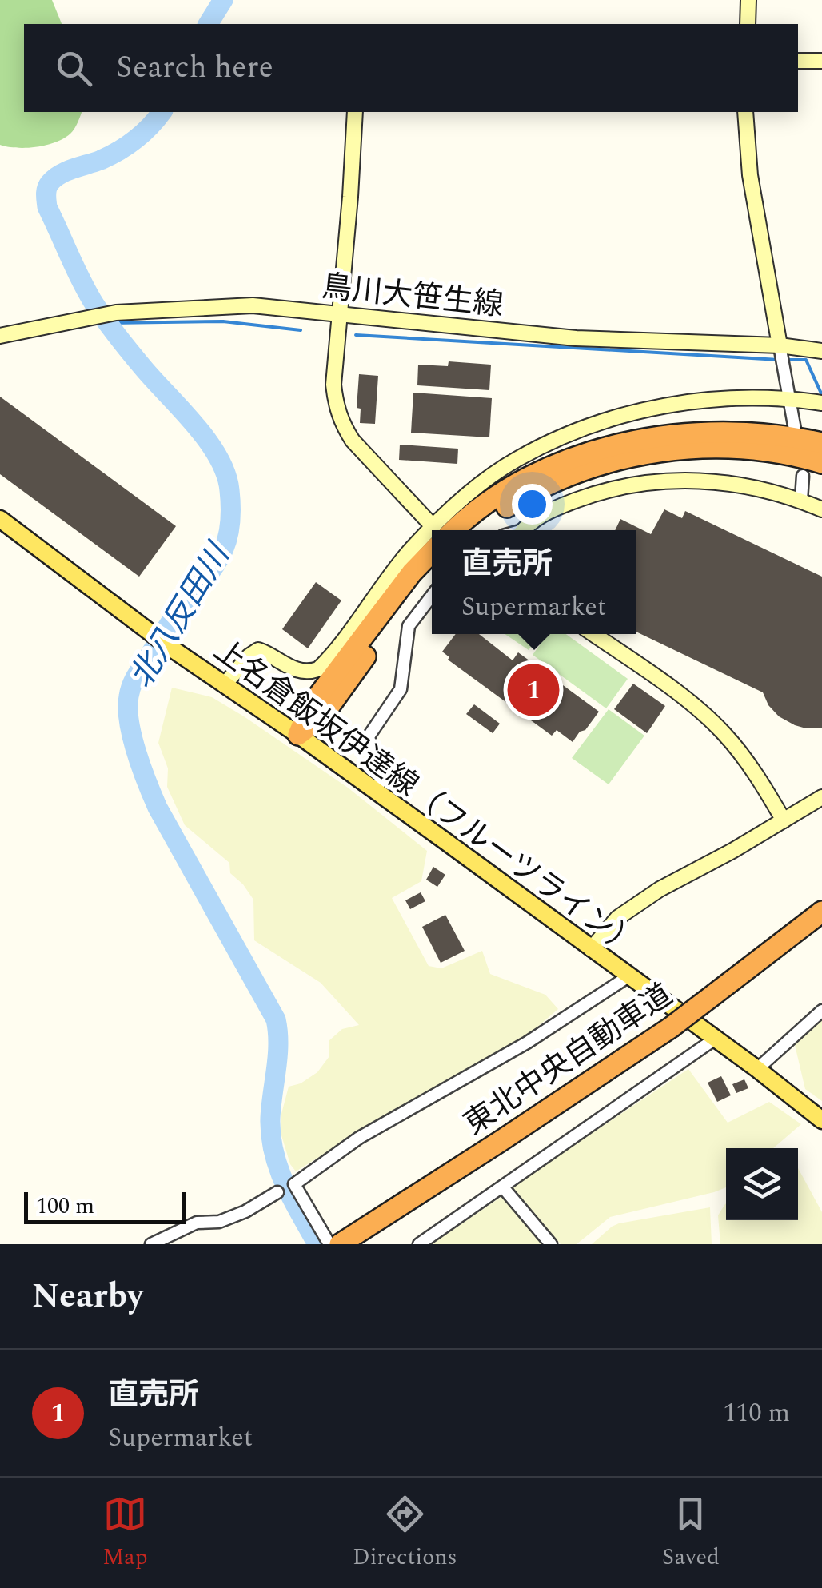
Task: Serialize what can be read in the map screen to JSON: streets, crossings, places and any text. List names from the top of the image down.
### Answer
{
  "streets": {
    "highway": ["東北中央自動車道"],
    "main road": ["上名倉飯坂伊達線（フルーツライン）"],
    "street": ["鳥川大笹生線"]
  },
  "water": ["北八反田川"],
  "scale_bar": "100 m",
  "page": {
    "search": "Search here",
    "popup": ["直売所", "Supermarket"],
    "pins": "1",
    "scale": "100 m",
    "heading": "Nearby",
    "list": [
      {
        "mark": "1",
        "name": "直売所",
        "note": "Supermarket",
        "value": "110 m"
      }
    ],
    "nav": ["Map", "Directions", "Saved"]
  }
}
